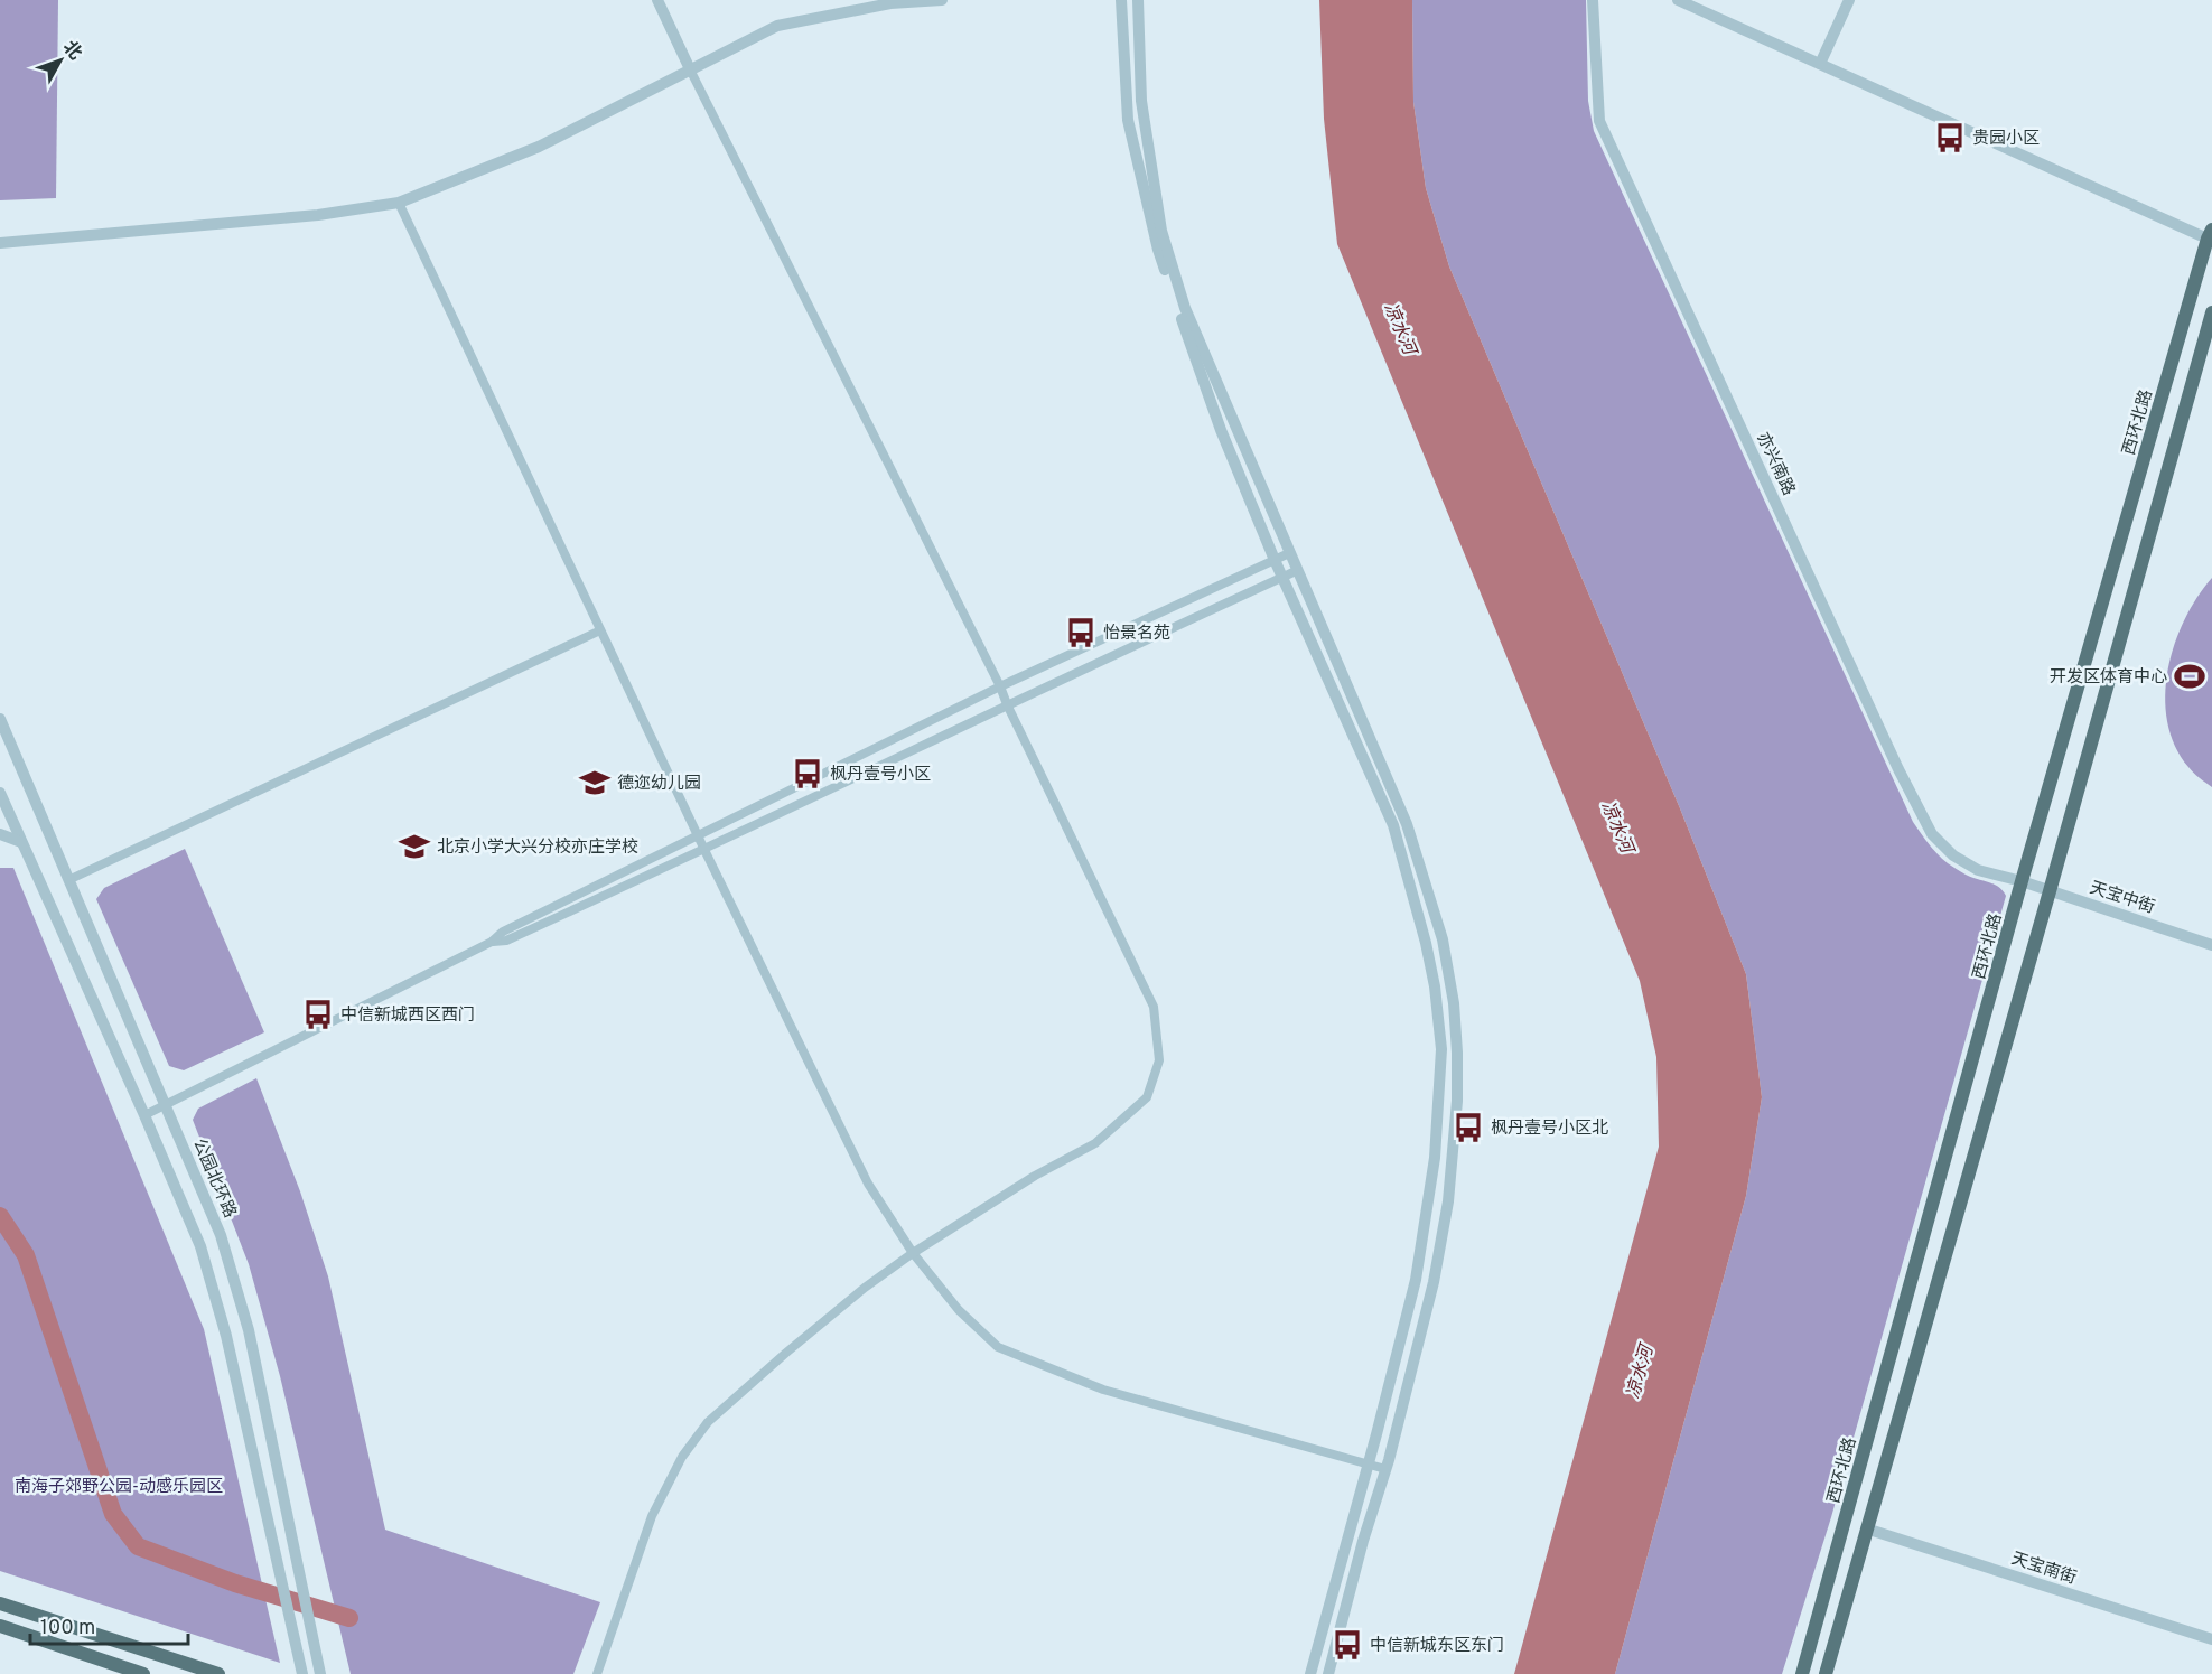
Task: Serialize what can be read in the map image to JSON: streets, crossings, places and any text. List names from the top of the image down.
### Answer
{
  "streets": {
    "main road": ["西环北路"],
    "street": [
      "亦兴南路",
      "天宝中街",
      "公园北环路",
      "天宝南街"
    ]
  },
  "crossings": [
    ["西环北路", "亦兴南路"],
    ["西环北路", "天宝中街"],
    ["亦兴南路", "天宝中街"]
  ],
  "water": ["凉水河"],
  "parks": ["南海子郊野公园-动感乐园区"],
  "places": {
    "bus stop": [
      "贵园小区",
      "怡景名苑",
      "枫丹壹号小区",
      "中信新城西区西门",
      "枫丹壹号小区北",
      "中信新城东区东门"
    ],
    "sports": ["开发区体育中心"],
    "school or university": ["德迩幼儿园", "北京小学大兴分校亦庄学校"]
  },
  "scale_bar": "100 m",
  "north": "top right"
}
